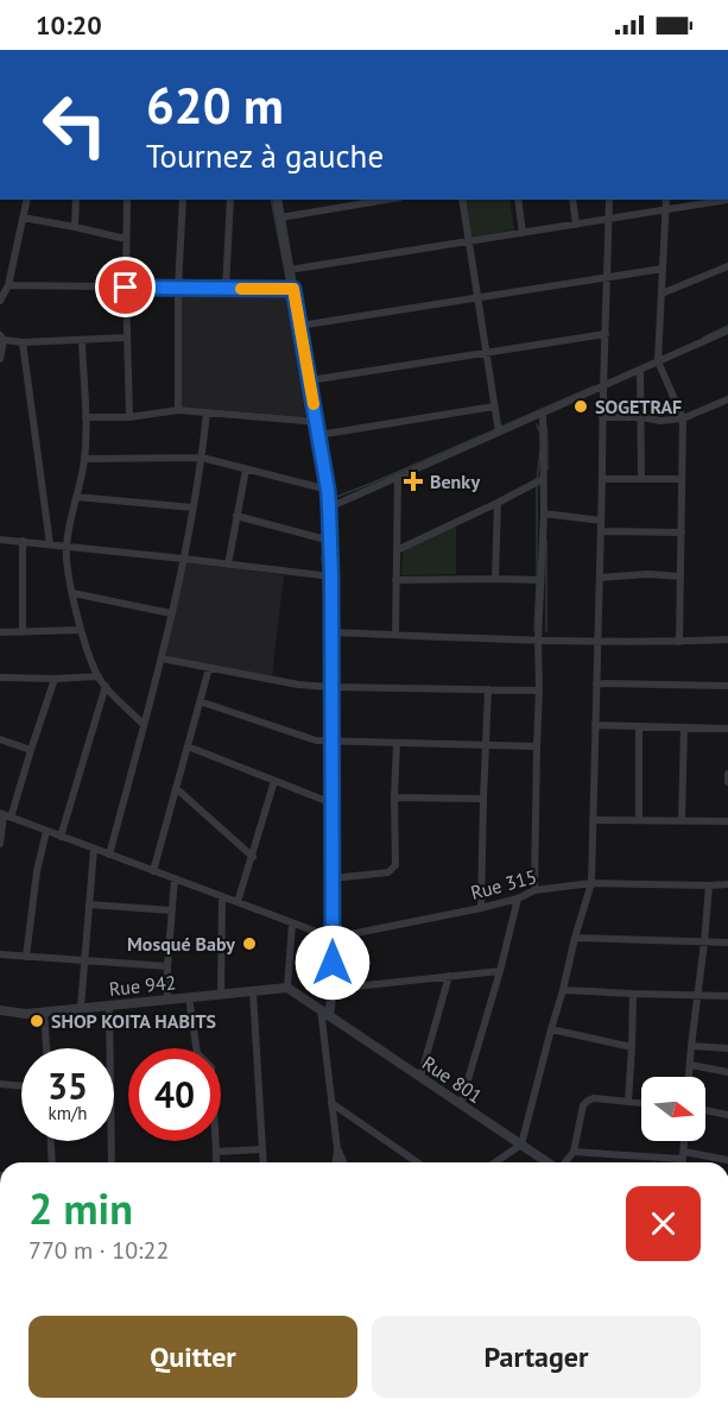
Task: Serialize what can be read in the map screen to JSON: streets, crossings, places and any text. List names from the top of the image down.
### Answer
{
  "streets": {
    "street": ["Rue 315", "Rue 942", "Rue 801"]
  },
  "crossings": [
    ["Rue 942", "Rue 801"]
  ],
  "places": {
    "other": ["SOGETRAF", "Mosqué Baby", "SHOP KOITA HABITS"],
    "health": ["Benky"]
  },
  "north": "right",
  "page": {
    "status": "10:20",
    "turn": ["620 m", "Tournez à gauche"],
    "speed": "35 km/h",
    "limit": "40",
    "heading": ["2 min", "770 m · 10:22"],
    "buttons": ["Quitter", "Partager"]
  }
}
